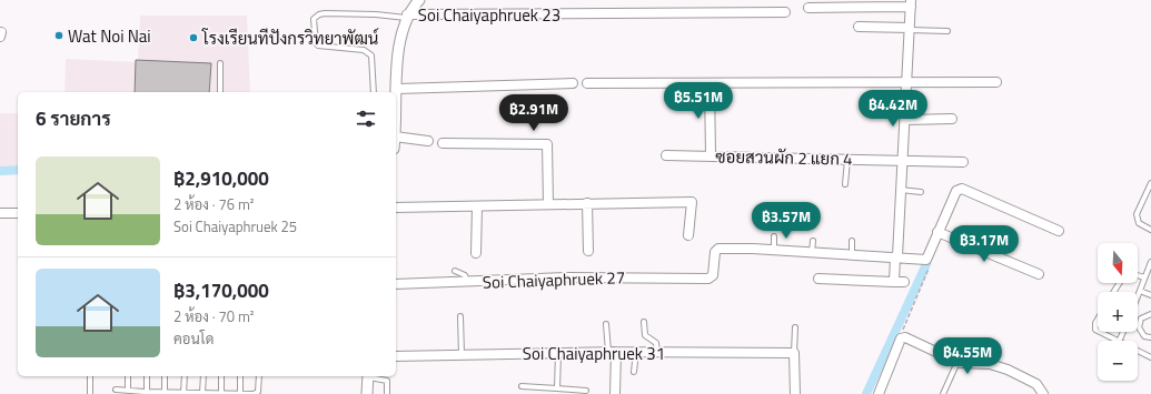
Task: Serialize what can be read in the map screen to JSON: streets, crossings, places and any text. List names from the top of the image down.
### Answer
{
  "streets": {
    "street": [
      "Soi Chaiyaphruek 23",
      "ซอยสวนผัก 2 แยก 4",
      "Soi Chaiyaphruek 27",
      "Soi Chaiyaphruek 31"
    ]
  },
  "places": ["Wat Noi Nai", "โรงเรียนทีปังกรวิทยาพัฒน์"],
  "north": "bottom",
  "page": {
    "price": [
      "฿5.51M",
      "฿4.42M",
      "฿2.91M",
      "฿3.57M",
      "฿3.17M",
      "฿4.55M"
    ],
    "heading": "6 รายการ",
    "list": [
      {
        "name": "฿2,910,000",
        "note": "2 ห้อง · 76 m² · Soi Chaiyaphruek 25"
      },
      {
        "name": "฿3,170,000",
        "note": "2 ห้อง · 70 m² · คอนโด"
      }
    ],
    "map_buttons": ["+", "−"]
  }
}
